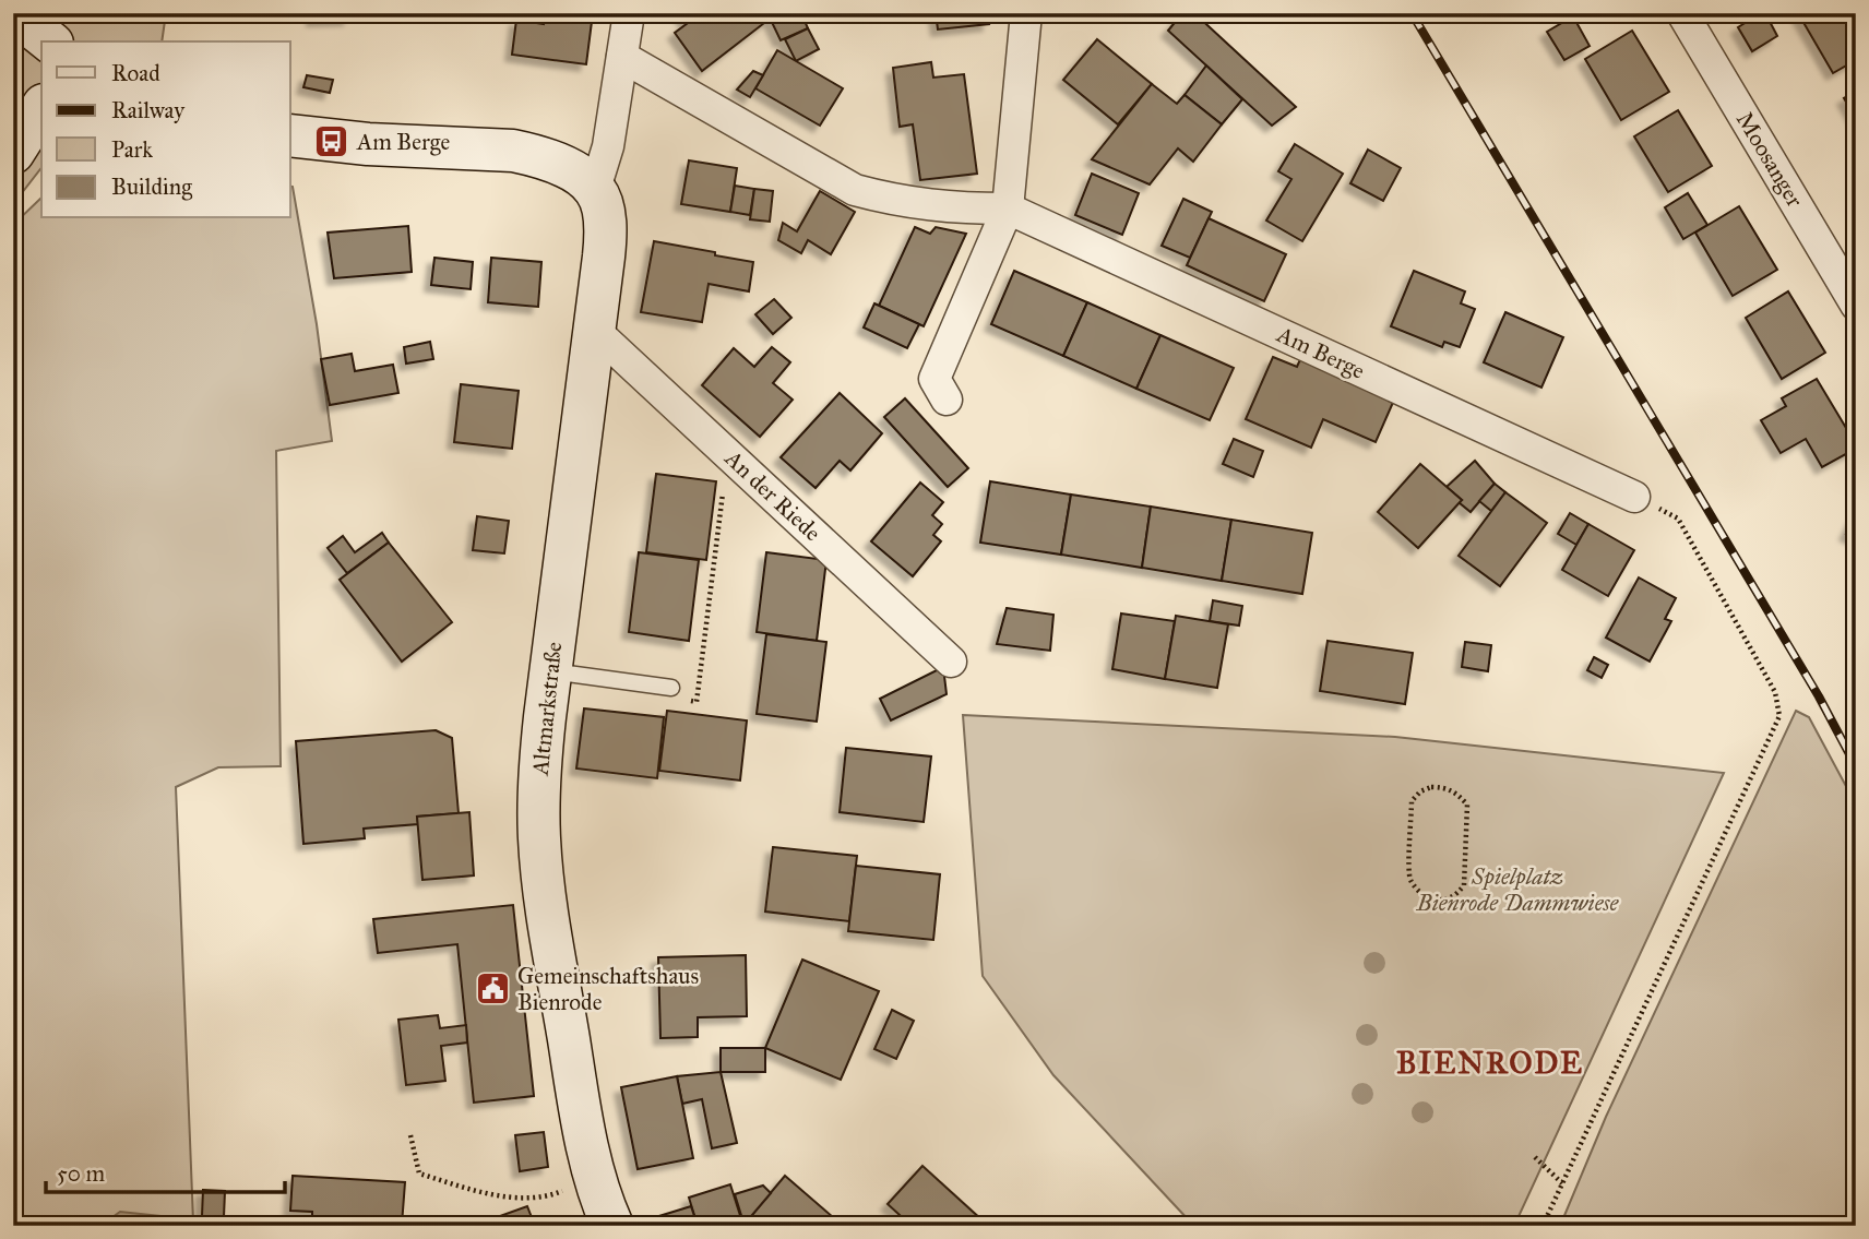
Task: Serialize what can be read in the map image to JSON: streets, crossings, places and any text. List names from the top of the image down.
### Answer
{
  "streets": {
    "main road": ["Altmarkstraße"],
    "street": ["Moosanger", "Am Berge", "An der Riede"]
  },
  "crossings": [
    ["An der Riede", "Altmarkstraße"]
  ],
  "districts": ["BIENRODE"],
  "parks": ["Spielplatz Bienrode Dammwiese"],
  "places": {
    "bus stop": ["Am Berge"],
    "public building": ["Gemeinschaftshaus Bienrode"]
  },
  "legend": [
    "Road",
    "Railway",
    "Park",
    "Building"
  ],
  "scale_bar": "50 m"
}
